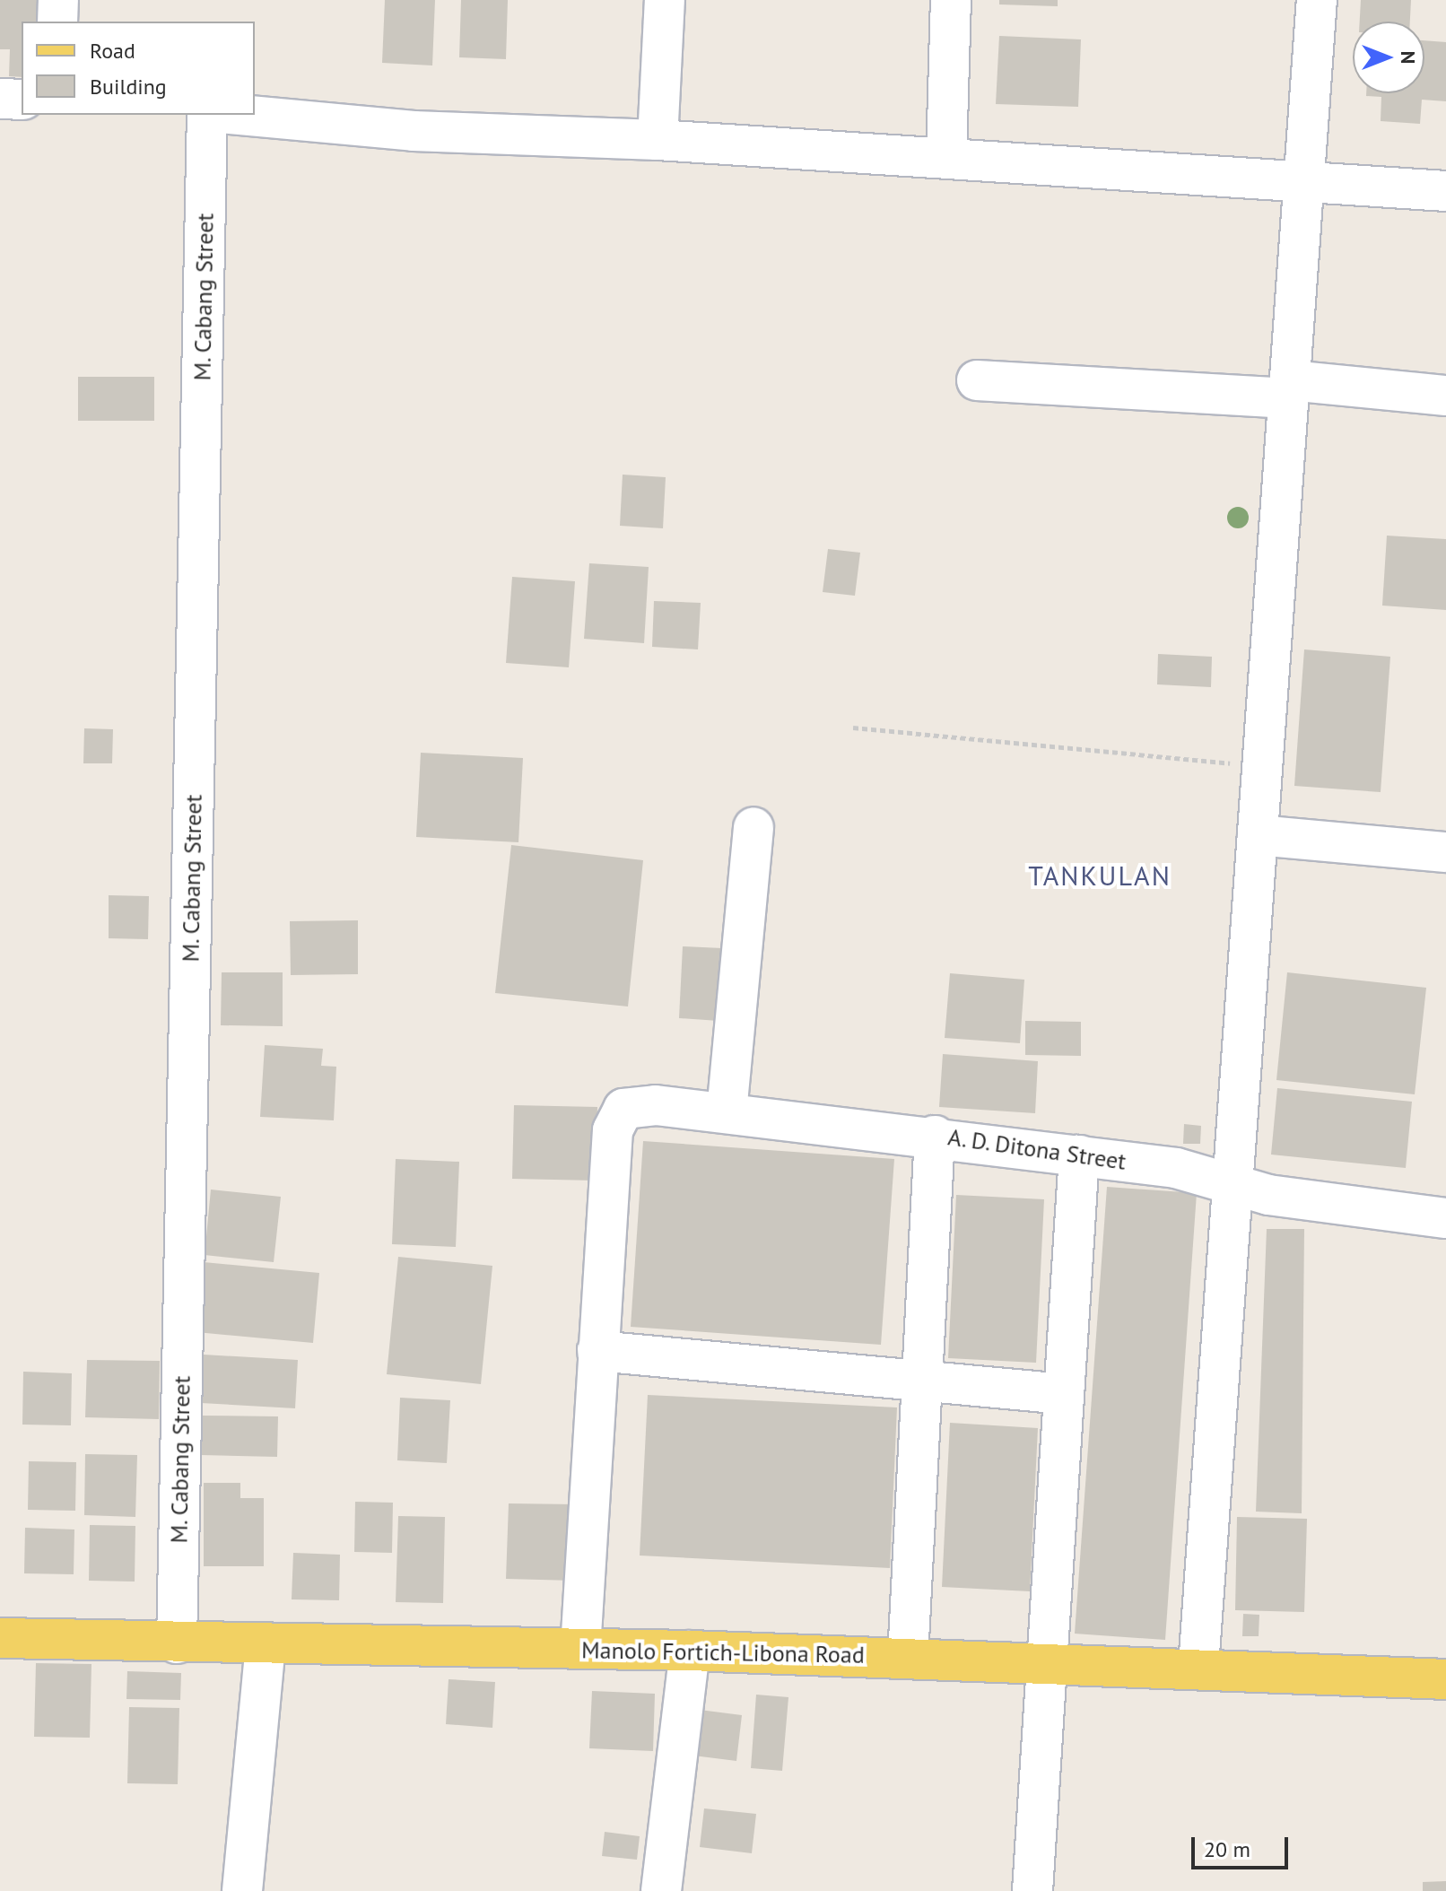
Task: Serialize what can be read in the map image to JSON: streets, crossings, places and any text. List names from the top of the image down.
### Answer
{
  "streets": {
    "main road": ["Manolo Fortich-Libona Road"],
    "street": ["M. Cabang Street", "A. D. Ditona Street"]
  },
  "crossings": [
    ["M. Cabang Street", "Manolo Fortich-Libona Road"]
  ],
  "districts": ["TANKULAN"],
  "legend": ["Road", "Building"],
  "scale_bar": "20 m",
  "north": "right"
}
